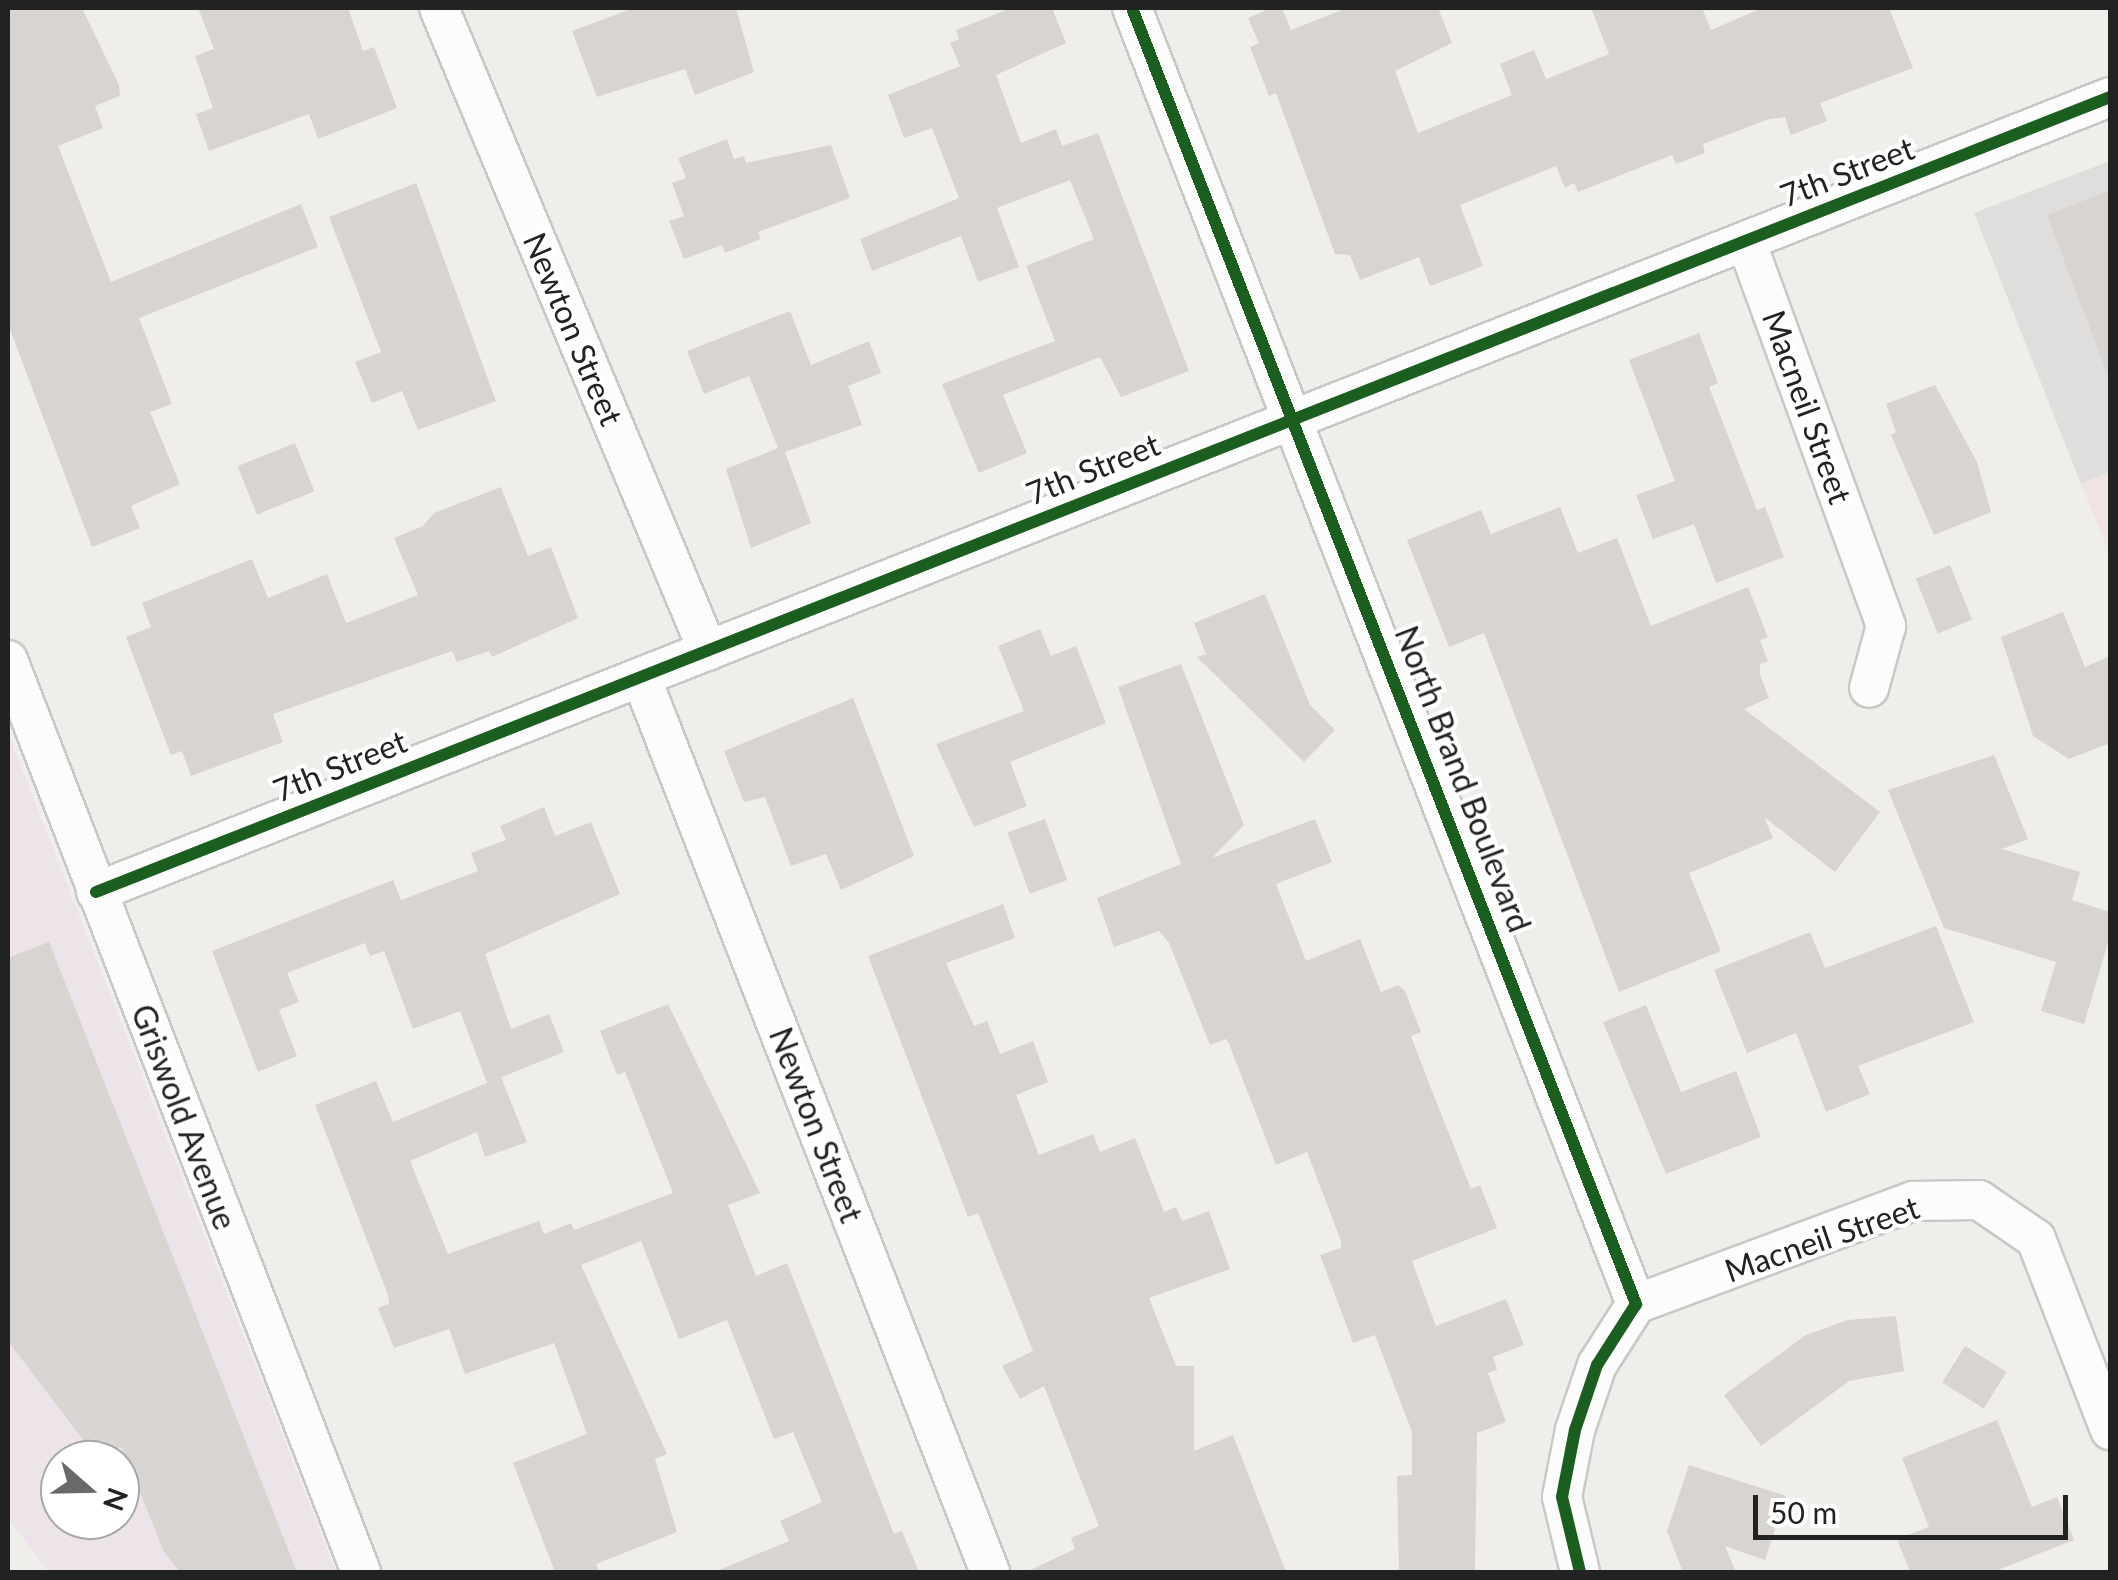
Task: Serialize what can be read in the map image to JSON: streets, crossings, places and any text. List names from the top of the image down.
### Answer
{
  "streets": {
    "street": [
      "7th Street",
      "Newton Street",
      "Macneil Street",
      "North Brand Boulevard",
      "Griswold Avenue"
    ]
  },
  "crossings": [
    ["7th Street", "Newton Street"],
    ["7th Street", "Macneil Street"],
    ["7th Street", "North Brand Boulevard"],
    ["7th Street", "Griswold Avenue"],
    ["Macneil Street", "North Brand Boulevard"]
  ],
  "scale_bar": "50 m",
  "north": "right"
}
